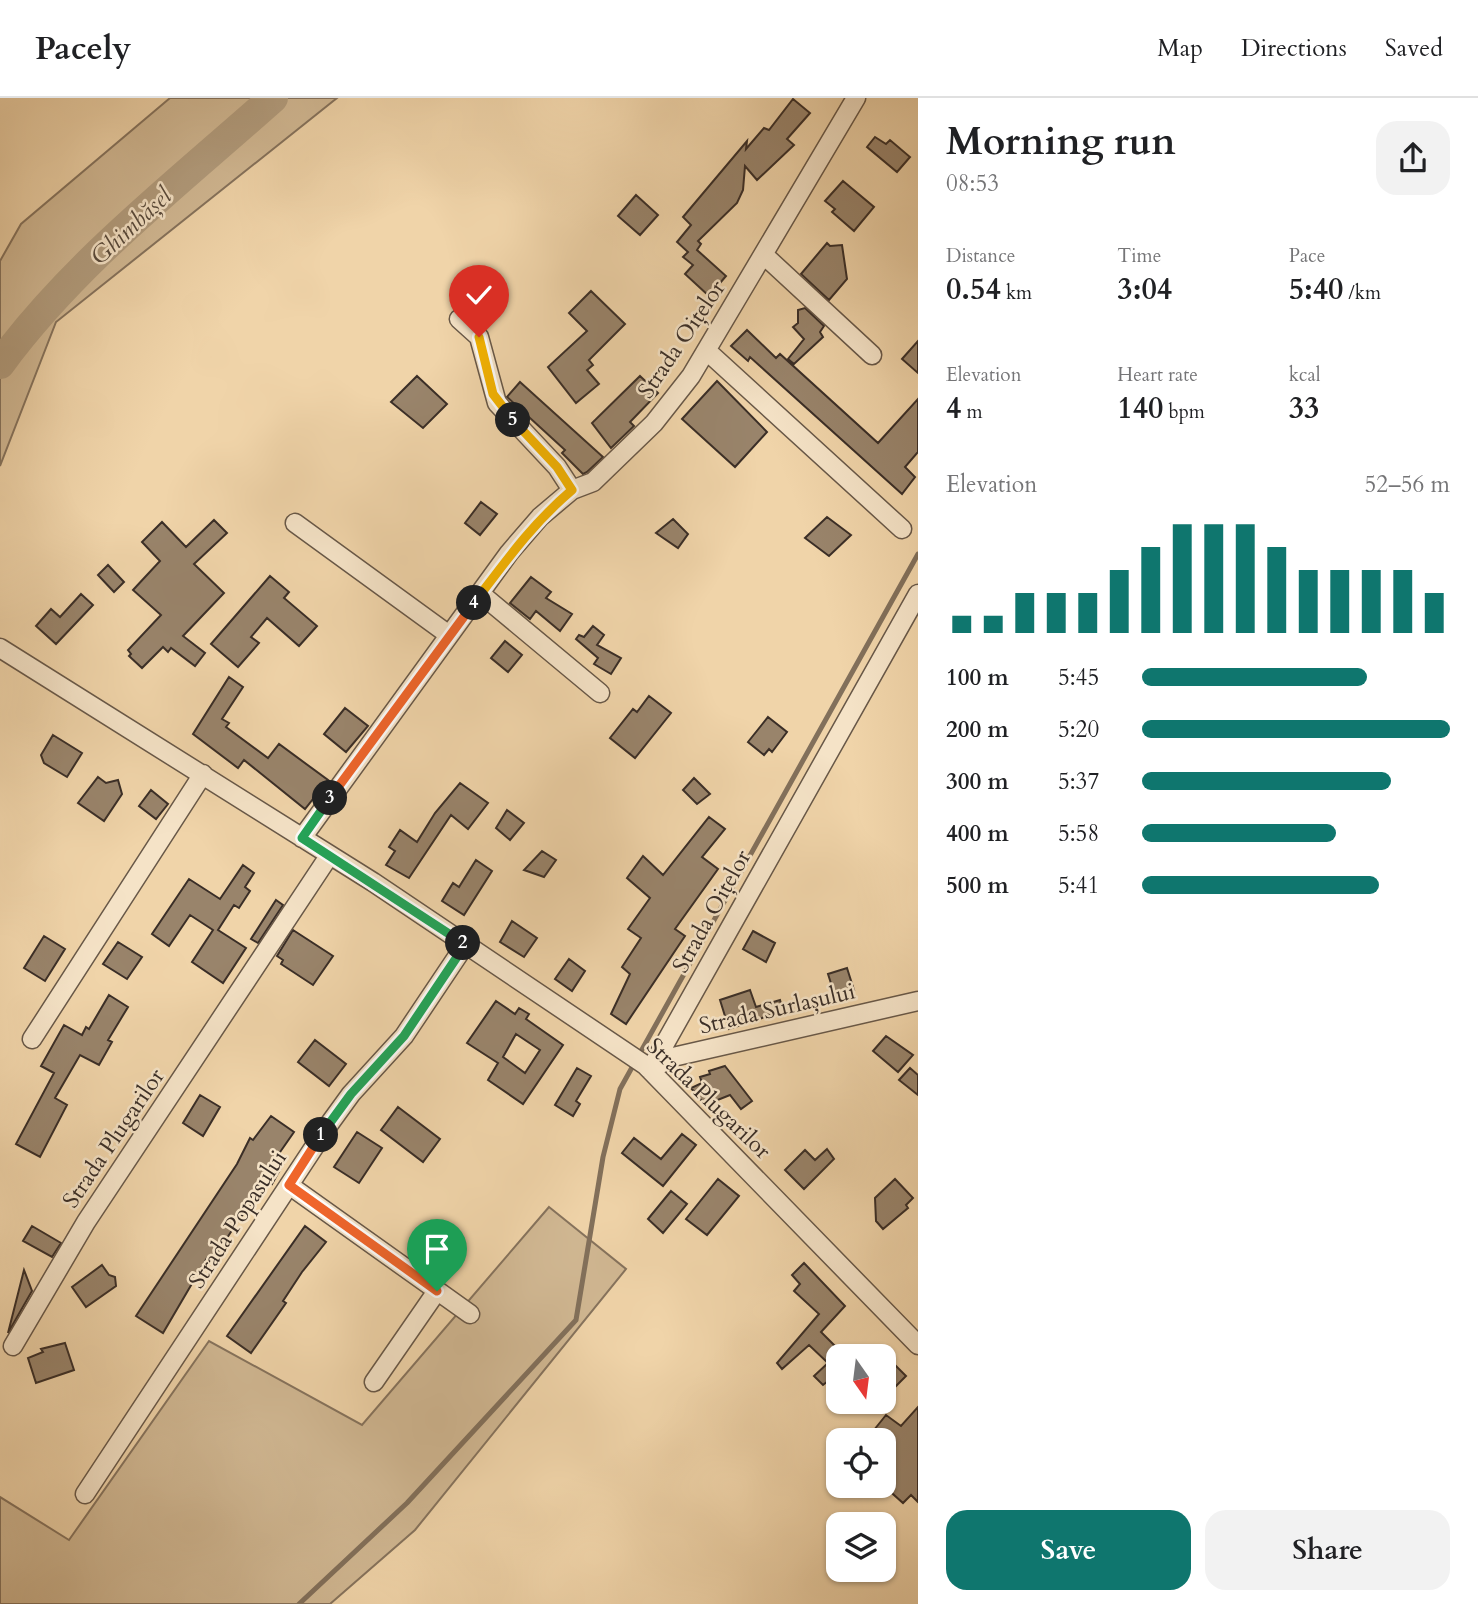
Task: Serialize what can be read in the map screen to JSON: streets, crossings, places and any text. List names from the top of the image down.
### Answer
{
  "streets": {
    "street": [
      "Strada Oițelor",
      "Strada Surlașului",
      "Strada Plugarilor",
      "Strada Popasului"
    ]
  },
  "crossings": [
    ["Strada Oițelor", "Strada Surlașului"],
    ["Strada Oițelor", "Strada Plugarilor"],
    ["Strada Surlașului", "Strada Plugarilor"],
    ["Strada Plugarilor", "Strada Popasului"]
  ],
  "water": ["Ghimbășel"],
  "north": "bottom",
  "page": {
    "header": "Pacely",
    "nav": ["Map", "Directions", "Saved"],
    "heading": ["Morning run", "08:53"],
    "stats": [
      ["Distance", "0.54 km"],
      ["Time", "3:04"],
      ["Pace", "5:40 /km"],
      ["Elevation", "4 m"],
      ["Heart rate", "140 bpm"],
      ["kcal", "33"]
    ],
    "pins": [
      "5",
      "4",
      "3",
      "2",
      "1"
    ],
    "chart": ["Elevation", "52–56 m"],
    "list": [
      {
        "name": "100 m",
        "note": "5:45"
      },
      {
        "name": "200 m",
        "note": "5:20"
      },
      {
        "name": "300 m",
        "note": "5:37"
      },
      {
        "name": "400 m",
        "note": "5:58"
      },
      {
        "name": "500 m",
        "note": "5:41"
      }
    ],
    "buttons": ["Save", "Share"]
  }
}
